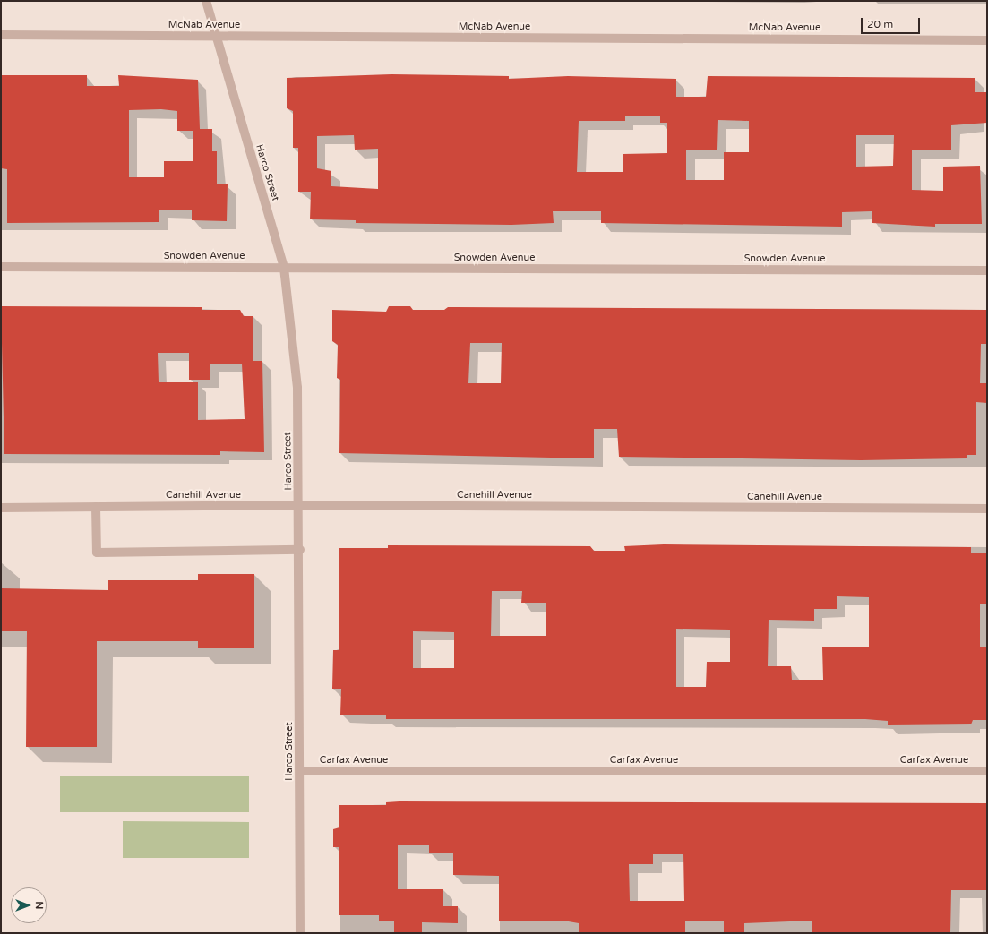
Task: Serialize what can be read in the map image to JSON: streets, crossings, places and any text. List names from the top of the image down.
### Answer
{
  "streets": {
    "street": [
      "McNab Avenue",
      "Harco Street",
      "Snowden Avenue",
      "Canehill Avenue",
      "Carfax Avenue"
    ]
  },
  "crossings": [
    ["McNab Avenue", "Harco Street"],
    ["Harco Street", "Snowden Avenue"],
    ["Harco Street", "Canehill Avenue"],
    ["Harco Street", "Carfax Avenue"]
  ],
  "scale_bar": "20 m",
  "north": "right"
}
